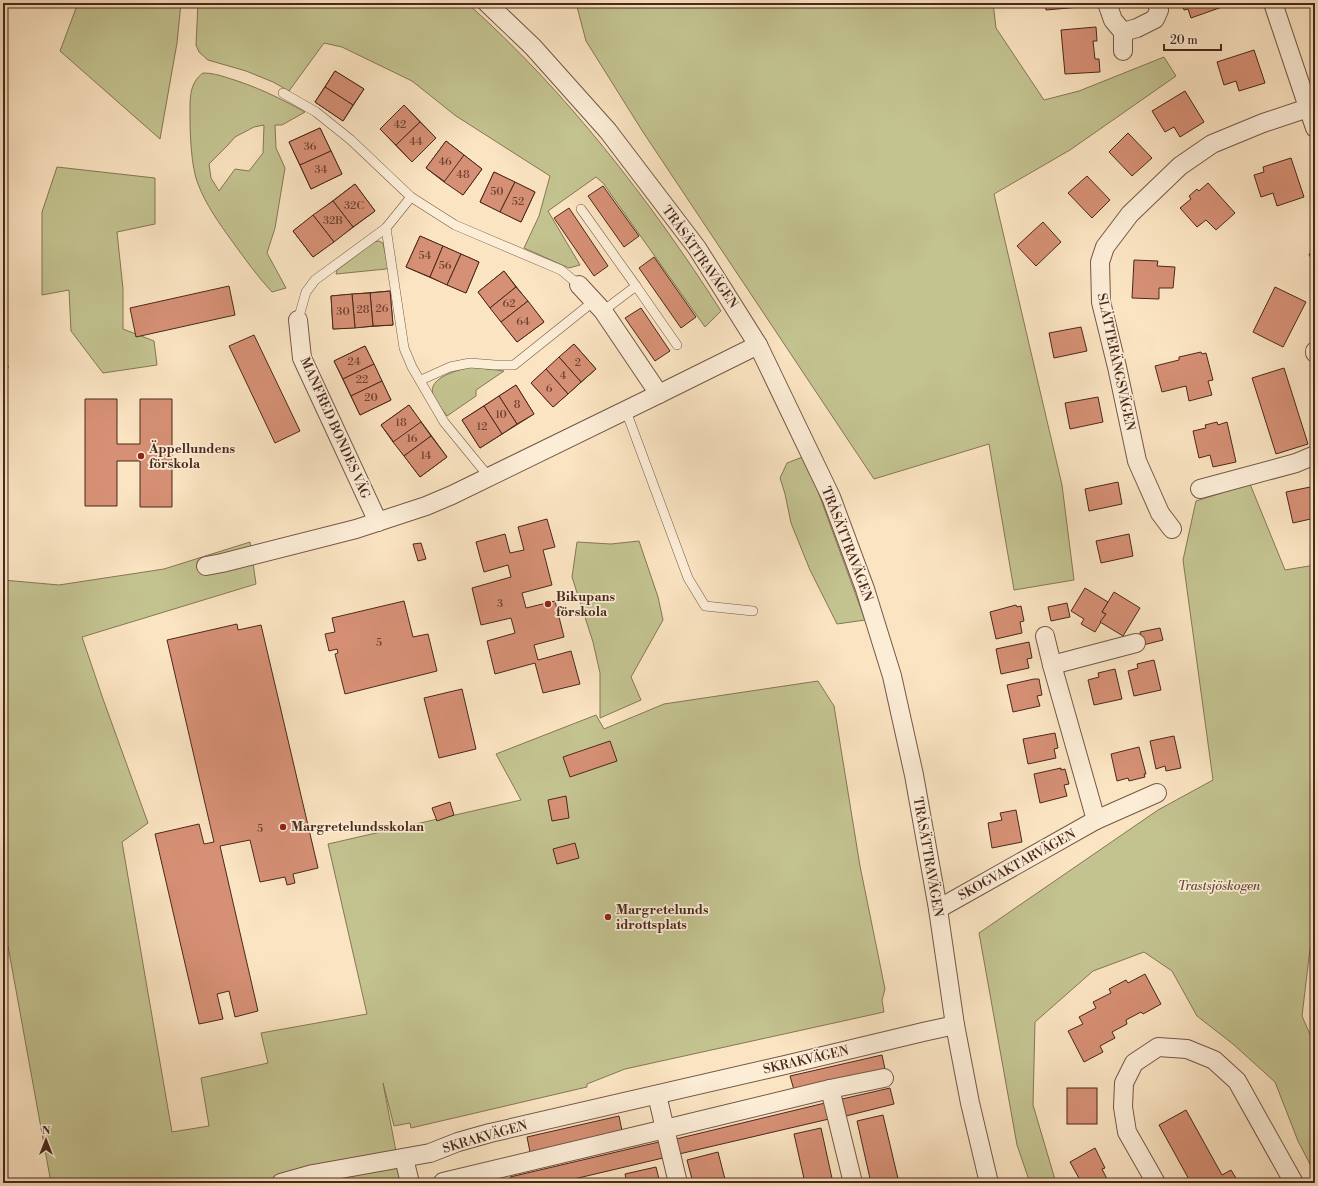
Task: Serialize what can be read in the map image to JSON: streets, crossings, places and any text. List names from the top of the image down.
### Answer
{
  "streets": {
    "street": [
      "TRÅSÄTTRAVÄGEN",
      "SLÅTTERÄNGSVÄGEN",
      "MANFRED BONDES VÄG",
      "SKOGVAKTARVÄGEN",
      "SKRAKVÄGEN"
    ]
  },
  "crossings": [
    ["TRÅSÄTTRAVÄGEN", "SKOGVAKTARVÄGEN"],
    ["TRÅSÄTTRAVÄGEN", "SKRAKVÄGEN"]
  ],
  "parks": ["Trastsjöskogen"],
  "places": [
    "Äppellundens förskola",
    "Bikupans förskola",
    "Margretelundsskolan",
    "Margretelunds idrottsplats"
  ],
  "house_numbers": [
    "42",
    "44",
    "36",
    "46",
    "34",
    "48",
    "50",
    "52",
    "32C",
    "32B",
    "54",
    "56",
    "62",
    "26",
    "28",
    "30",
    "64",
    "24",
    "2",
    "4",
    "22",
    "6",
    "20",
    "8",
    "10",
    "18",
    "12",
    "16",
    "14",
    "3",
    "5",
    "5"
  ],
  "scale_bar": "20 m",
  "north": "top"
}
